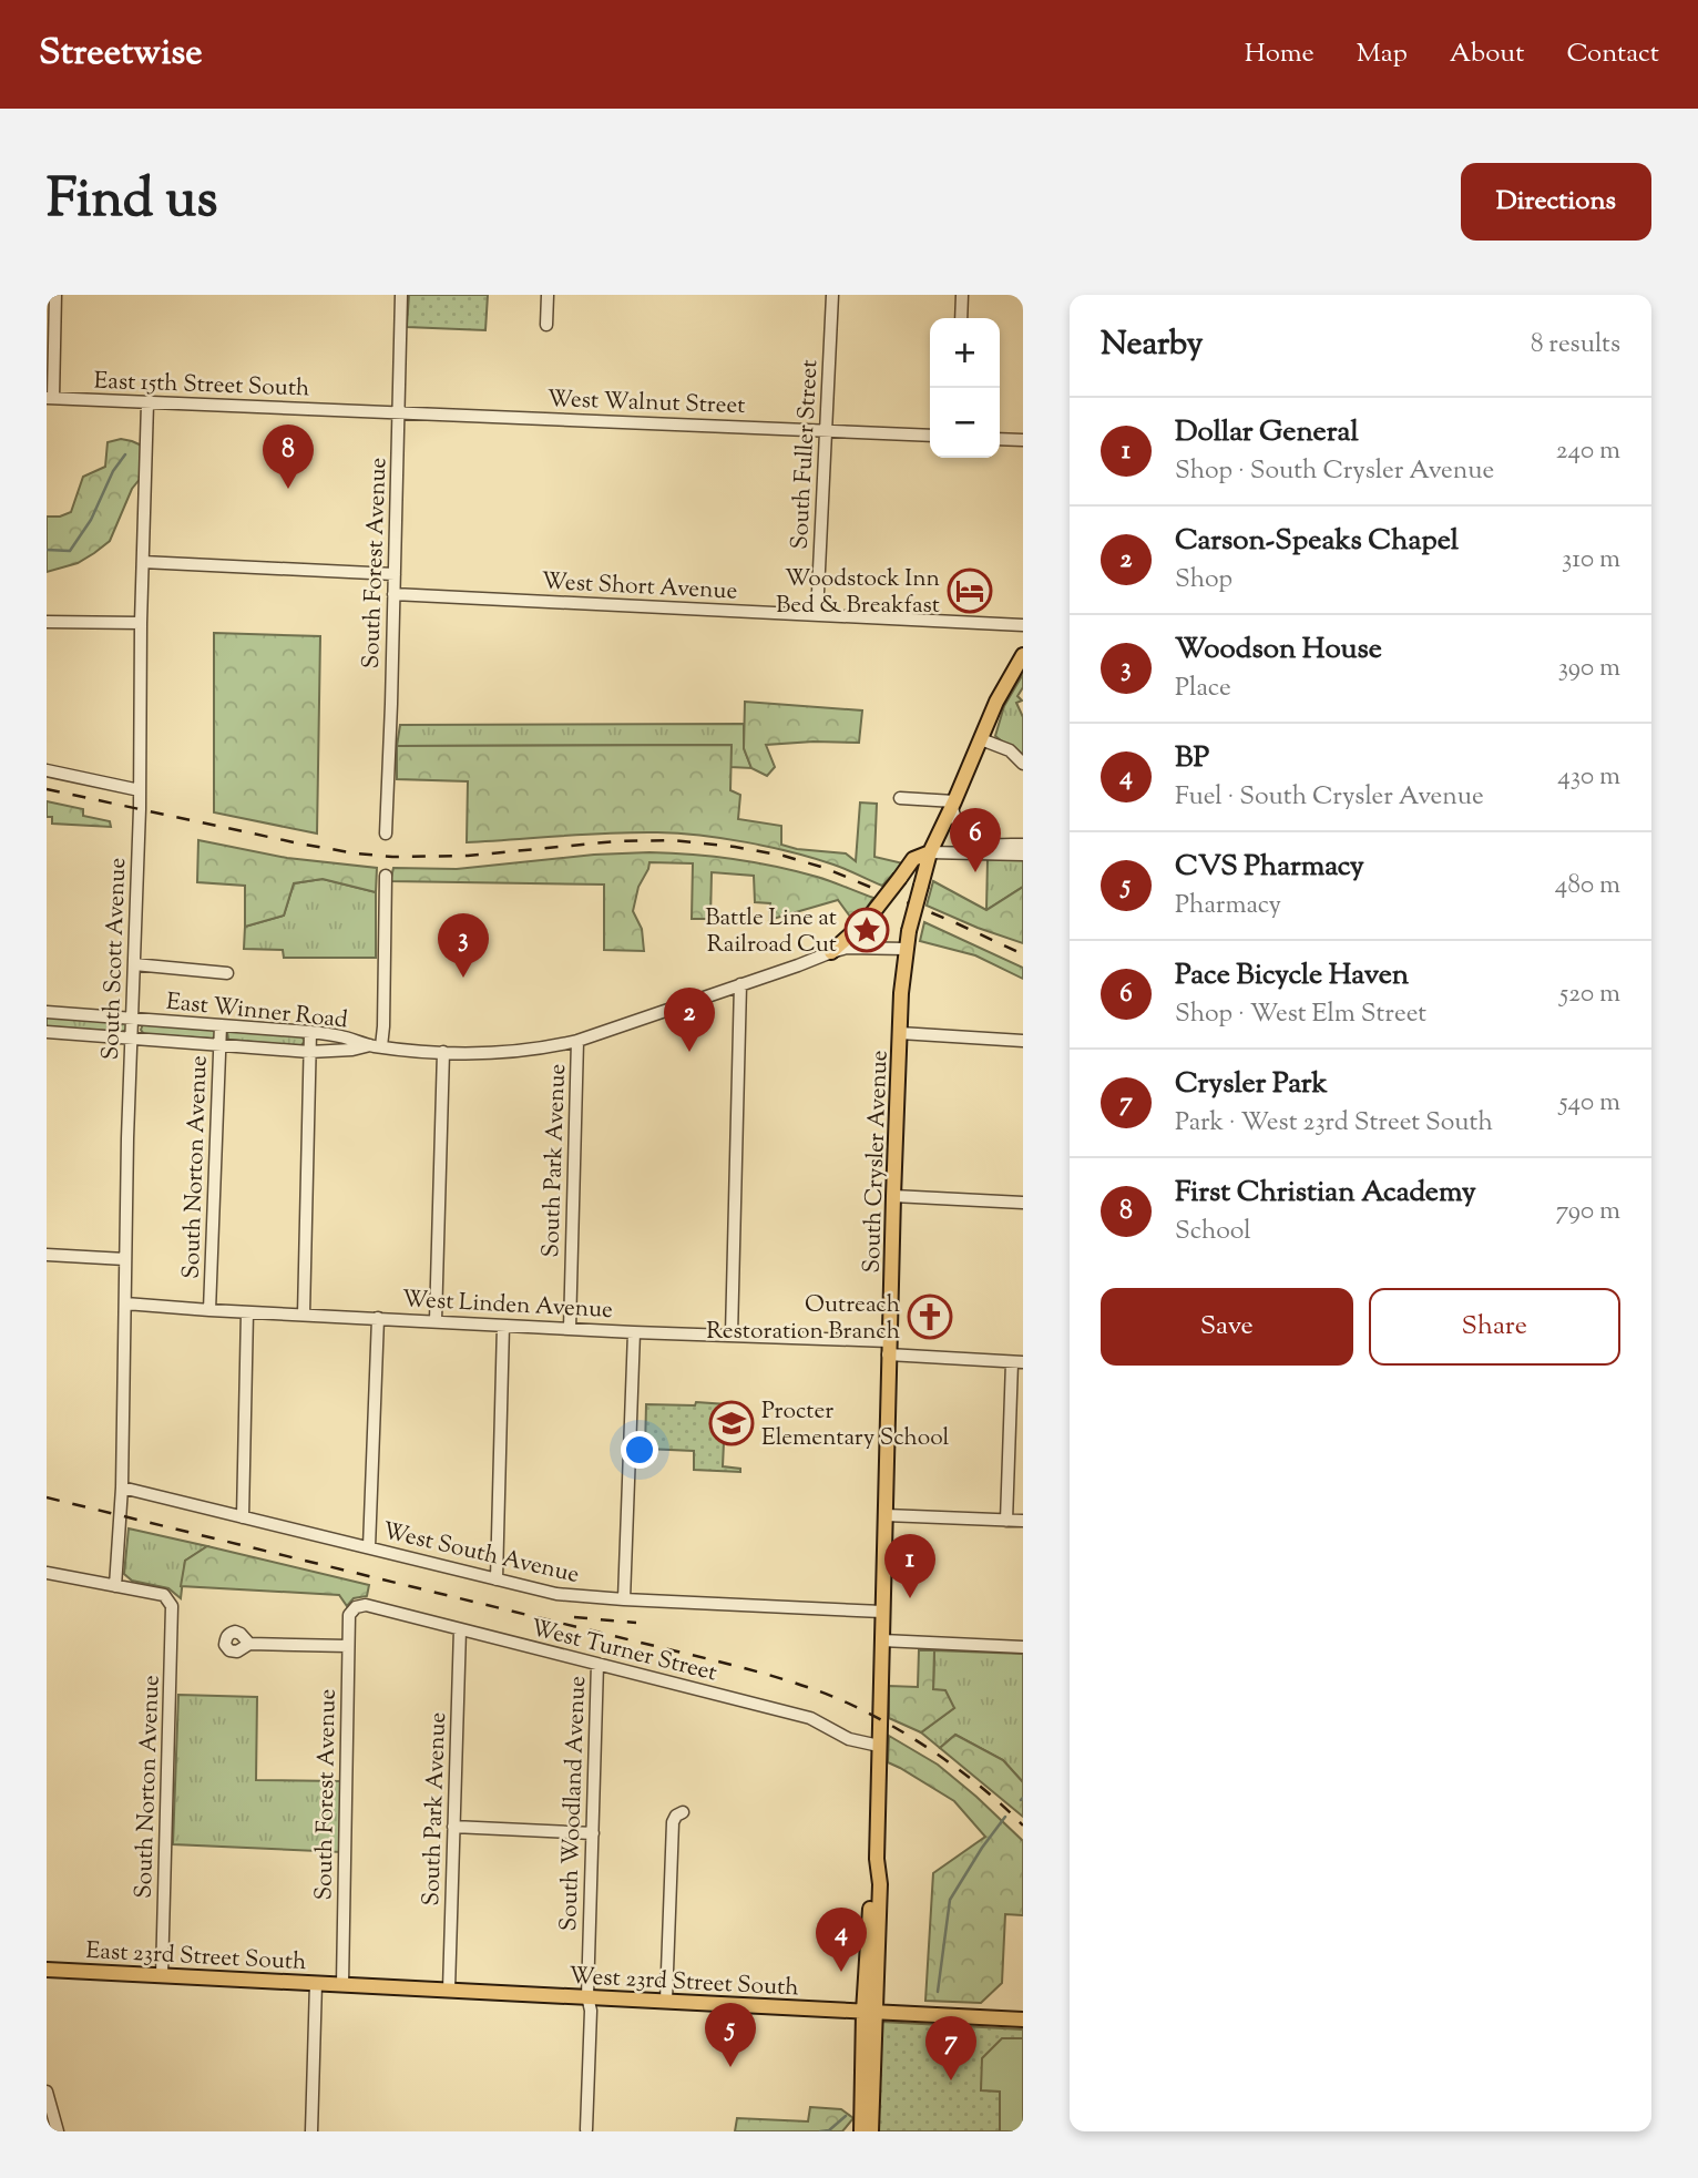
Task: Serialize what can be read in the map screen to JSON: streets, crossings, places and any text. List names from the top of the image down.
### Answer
{
  "streets": {
    "main road": ["South Crysler Avenue", "East 23rd Street South", "West 23rd Street South"],
    "street": [
      "East 15th Street South",
      "West Walnut Street",
      "South Fuller Street",
      "South Forest Avenue",
      "West Short Avenue",
      "South Scott Avenue",
      "East Winner Road",
      "South Park Avenue",
      "South Norton Avenue",
      "West Linden Avenue",
      "West South Avenue",
      "West Turner Street",
      "South Woodland Avenue"
    ]
  },
  "crossings": [
    ["East 15th Street South", "West Walnut Street"],
    ["East 15th Street South", "South Scott Avenue"],
    ["West Walnut Street", "South Fuller Street"],
    ["West Walnut Street", "South Forest Avenue"],
    ["South Fuller Street", "West Short Avenue"],
    ["South Forest Avenue", "West Short Avenue"],
    ["South Forest Avenue", "West Turner Street"],
    ["South Forest Avenue", "East 23rd Street South"],
    ["South Forest Avenue", "West 23rd Street South"],
    ["South Scott Avenue", "East Winner Road"],
    ["South Scott Avenue", "South Norton Avenue"],
    ["South Scott Avenue", "West Linden Avenue"],
    ["South Scott Avenue", "West South Avenue"],
    ["East Winner Road", "South Norton Avenue"],
    ["South Park Avenue", "West Linden Avenue"],
    ["South Park Avenue", "West Turner Street"],
    ["South Park Avenue", "West 23rd Street South"],
    ["South Crysler Avenue", "West Linden Avenue"],
    ["South Crysler Avenue", "West South Avenue"],
    ["South Crysler Avenue", "West Turner Street"],
    ["South Crysler Avenue", "West 23rd Street South"],
    ["South Norton Avenue", "West Linden Avenue"],
    ["South Norton Avenue", "East 23rd Street South"],
    ["West Turner Street", "South Woodland Avenue"],
    ["South Woodland Avenue", "West 23rd Street South"],
    ["East 23rd Street South", "West 23rd Street South"]
  ],
  "places": {
    "hotel": ["Woodstock Inn Bed & Breakfast"],
    "place": ["Battle Line at Railroad Cut"],
    "church": ["Outreach Restoration Branch"],
    "school or university": ["Procter Elementary School"]
  },
  "page": {
    "header": "Streetwise",
    "nav": [
      "Home",
      "Map",
      "About",
      "Contact"
    ],
    "title": "Find us",
    "buttons": [
      "Directions",
      ["Save", "Share"]
    ],
    "heading": ["Nearby", "8 results"],
    "map_buttons": ["+", "−"],
    "list": [
      {
        "mark": "1",
        "name": "Dollar General",
        "note": "Shop · South Crysler Avenue",
        "value": "240 m"
      },
      {
        "mark": "2",
        "name": "Carson-Speaks Chapel",
        "note": "Shop",
        "value": "310 m"
      },
      {
        "mark": "3",
        "name": "Woodson House",
        "note": "Place",
        "value": "390 m"
      },
      {
        "mark": "4",
        "name": "BP",
        "note": "Fuel · South Crysler Avenue",
        "value": "430 m"
      },
      {
        "mark": "5",
        "name": "CVS Pharmacy",
        "note": "Pharmacy",
        "value": "480 m"
      },
      {
        "mark": "6",
        "name": "Pace Bicycle Haven",
        "note": "Shop · West Elm Street",
        "value": "520 m"
      },
      {
        "mark": "7",
        "name": "Crysler Park",
        "note": "Park · West 23rd Street South",
        "value": "540 m"
      },
      {
        "mark": "8",
        "name": "First Christian Academy",
        "note": "School",
        "value": "790 m"
      }
    ],
    "pins": [
      "8",
      "6",
      "3",
      "2",
      "1",
      "4",
      "5",
      "7"
    ]
  }
}
